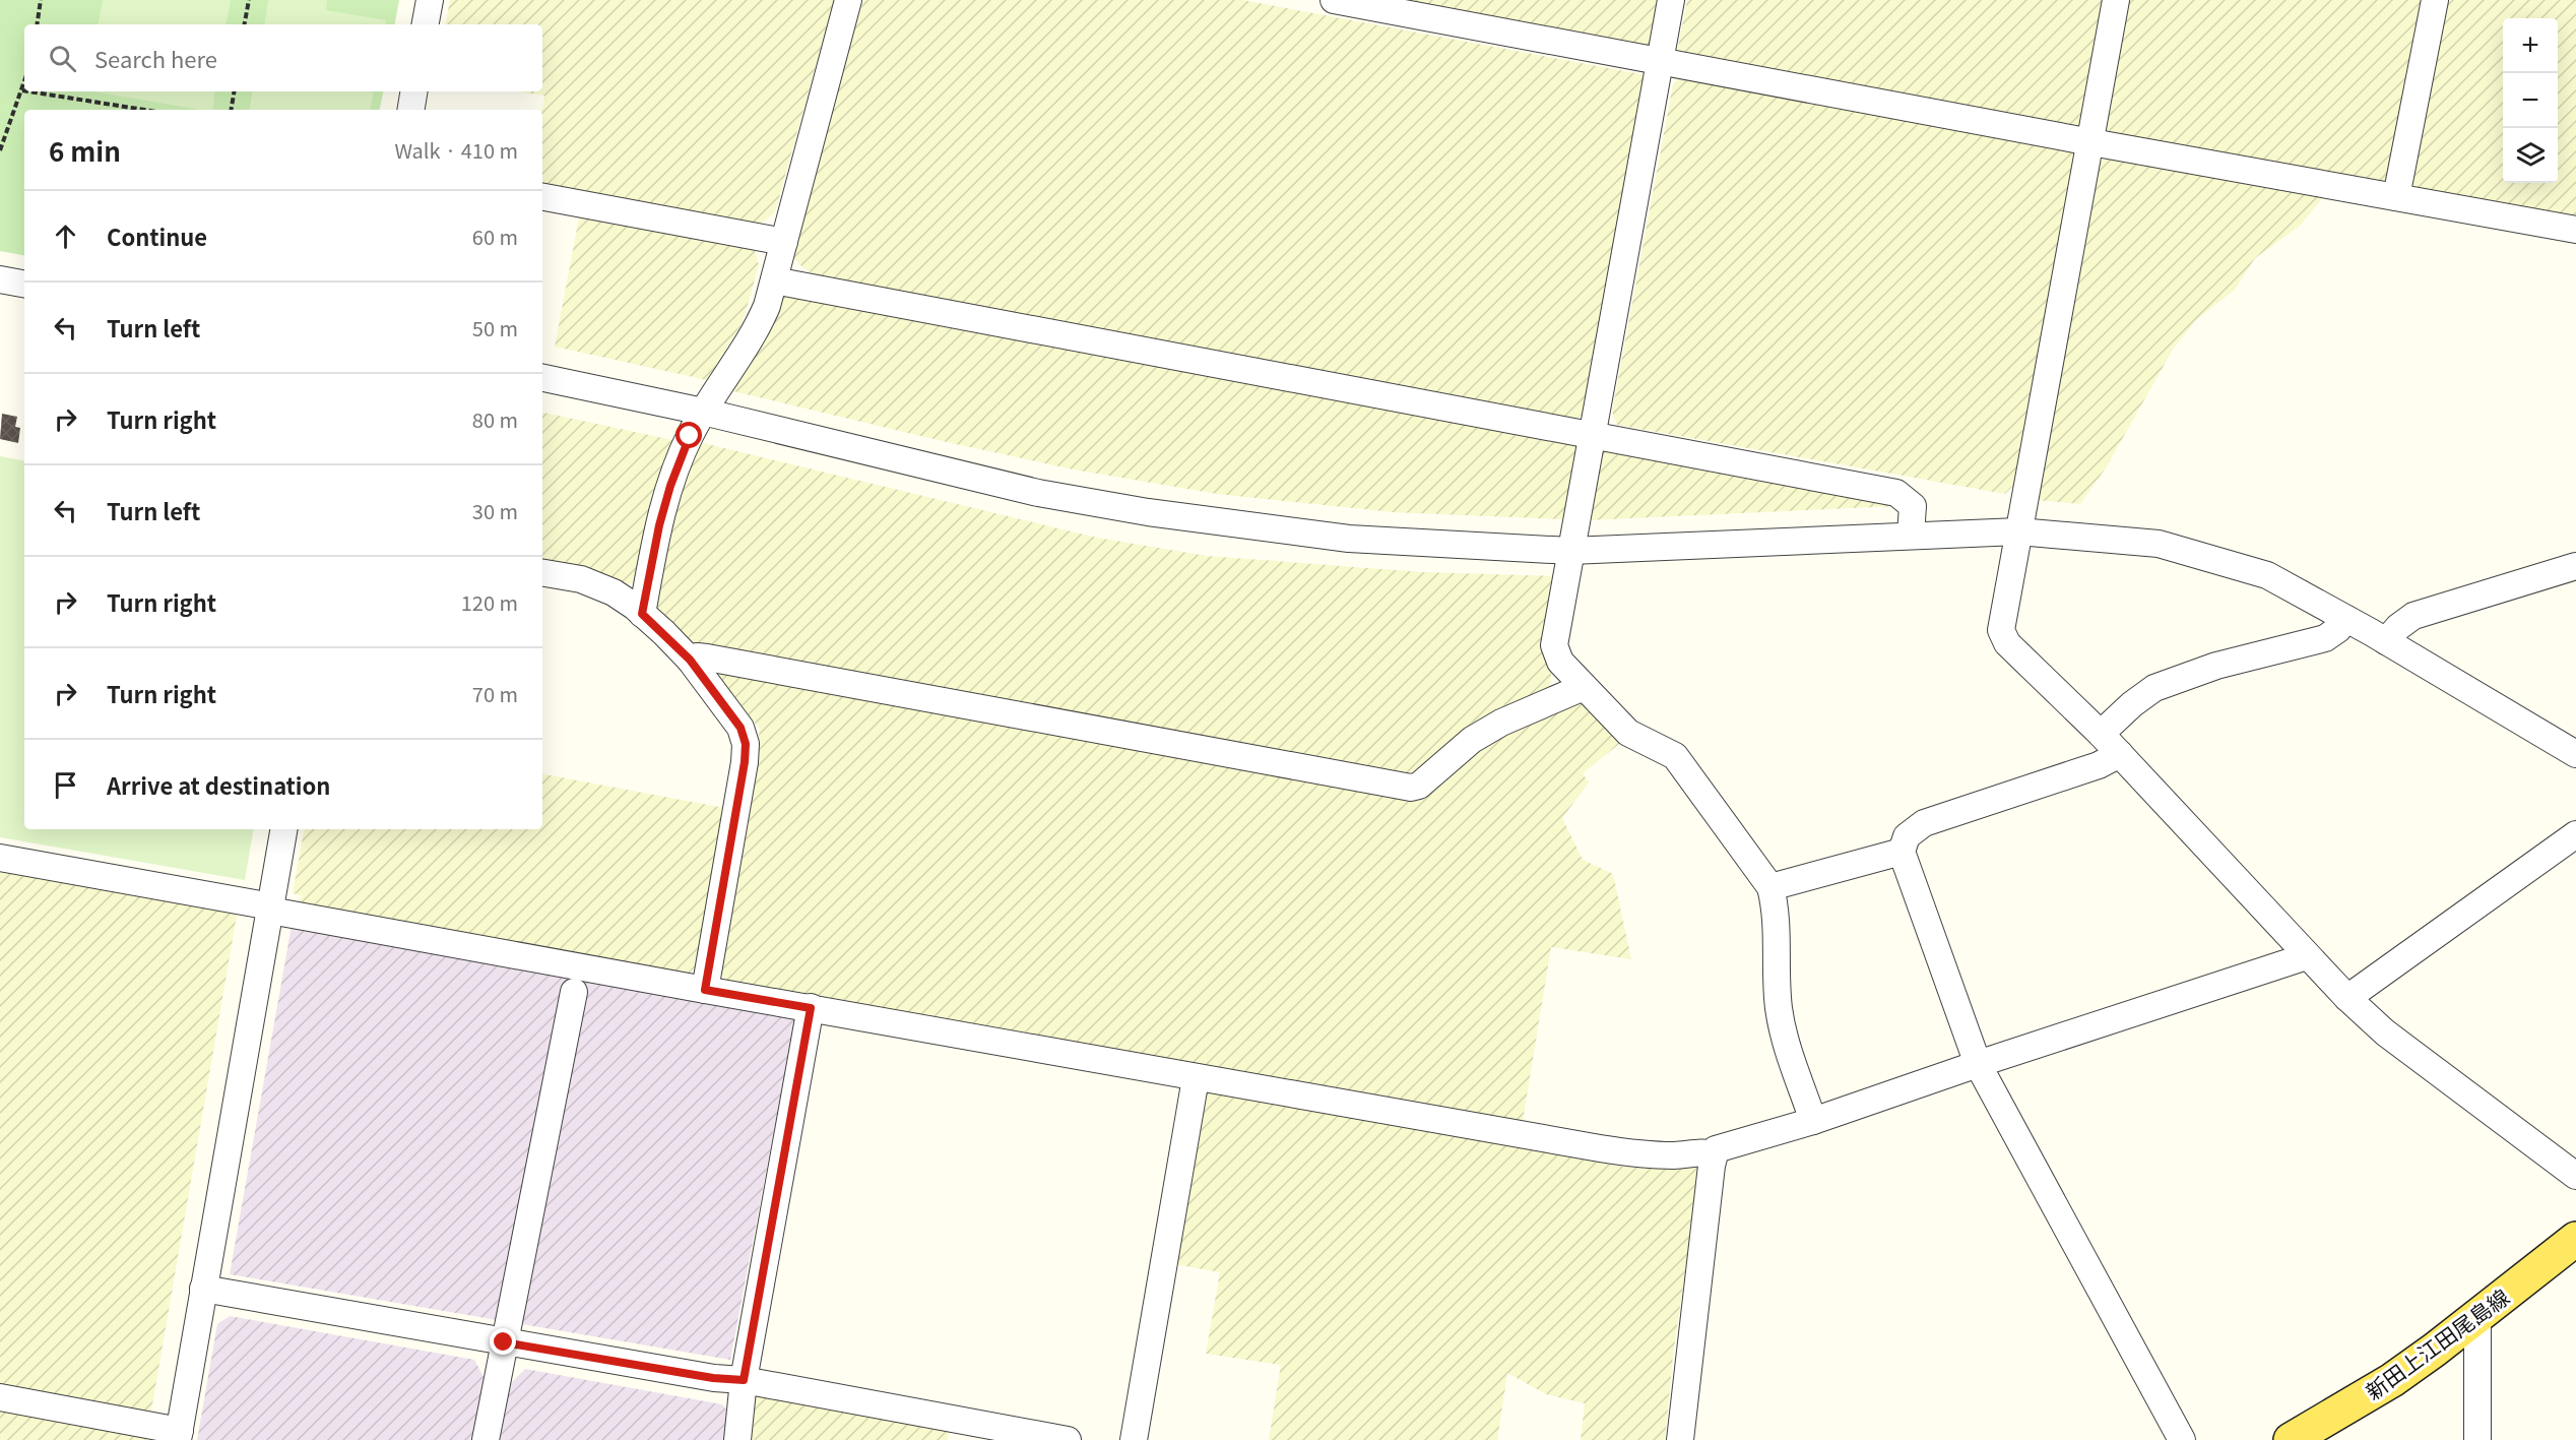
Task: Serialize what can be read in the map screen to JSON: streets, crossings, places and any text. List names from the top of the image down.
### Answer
{
  "streets": {
    "main road": ["新田上江田尾島線"]
  },
  "page": {
    "map_buttons": ["+", "−"],
    "search": "Search here",
    "heading": ["6 min", "Walk · 410 m"],
    "list": [
      ["Continue", "60 m"],
      ["Turn left", "50 m"],
      ["Turn right", "80 m"],
      ["Turn left", "30 m"],
      ["Turn right", "120 m"],
      ["Turn right", "70 m"],
      "Arrive at destination"
    ]
  }
}
